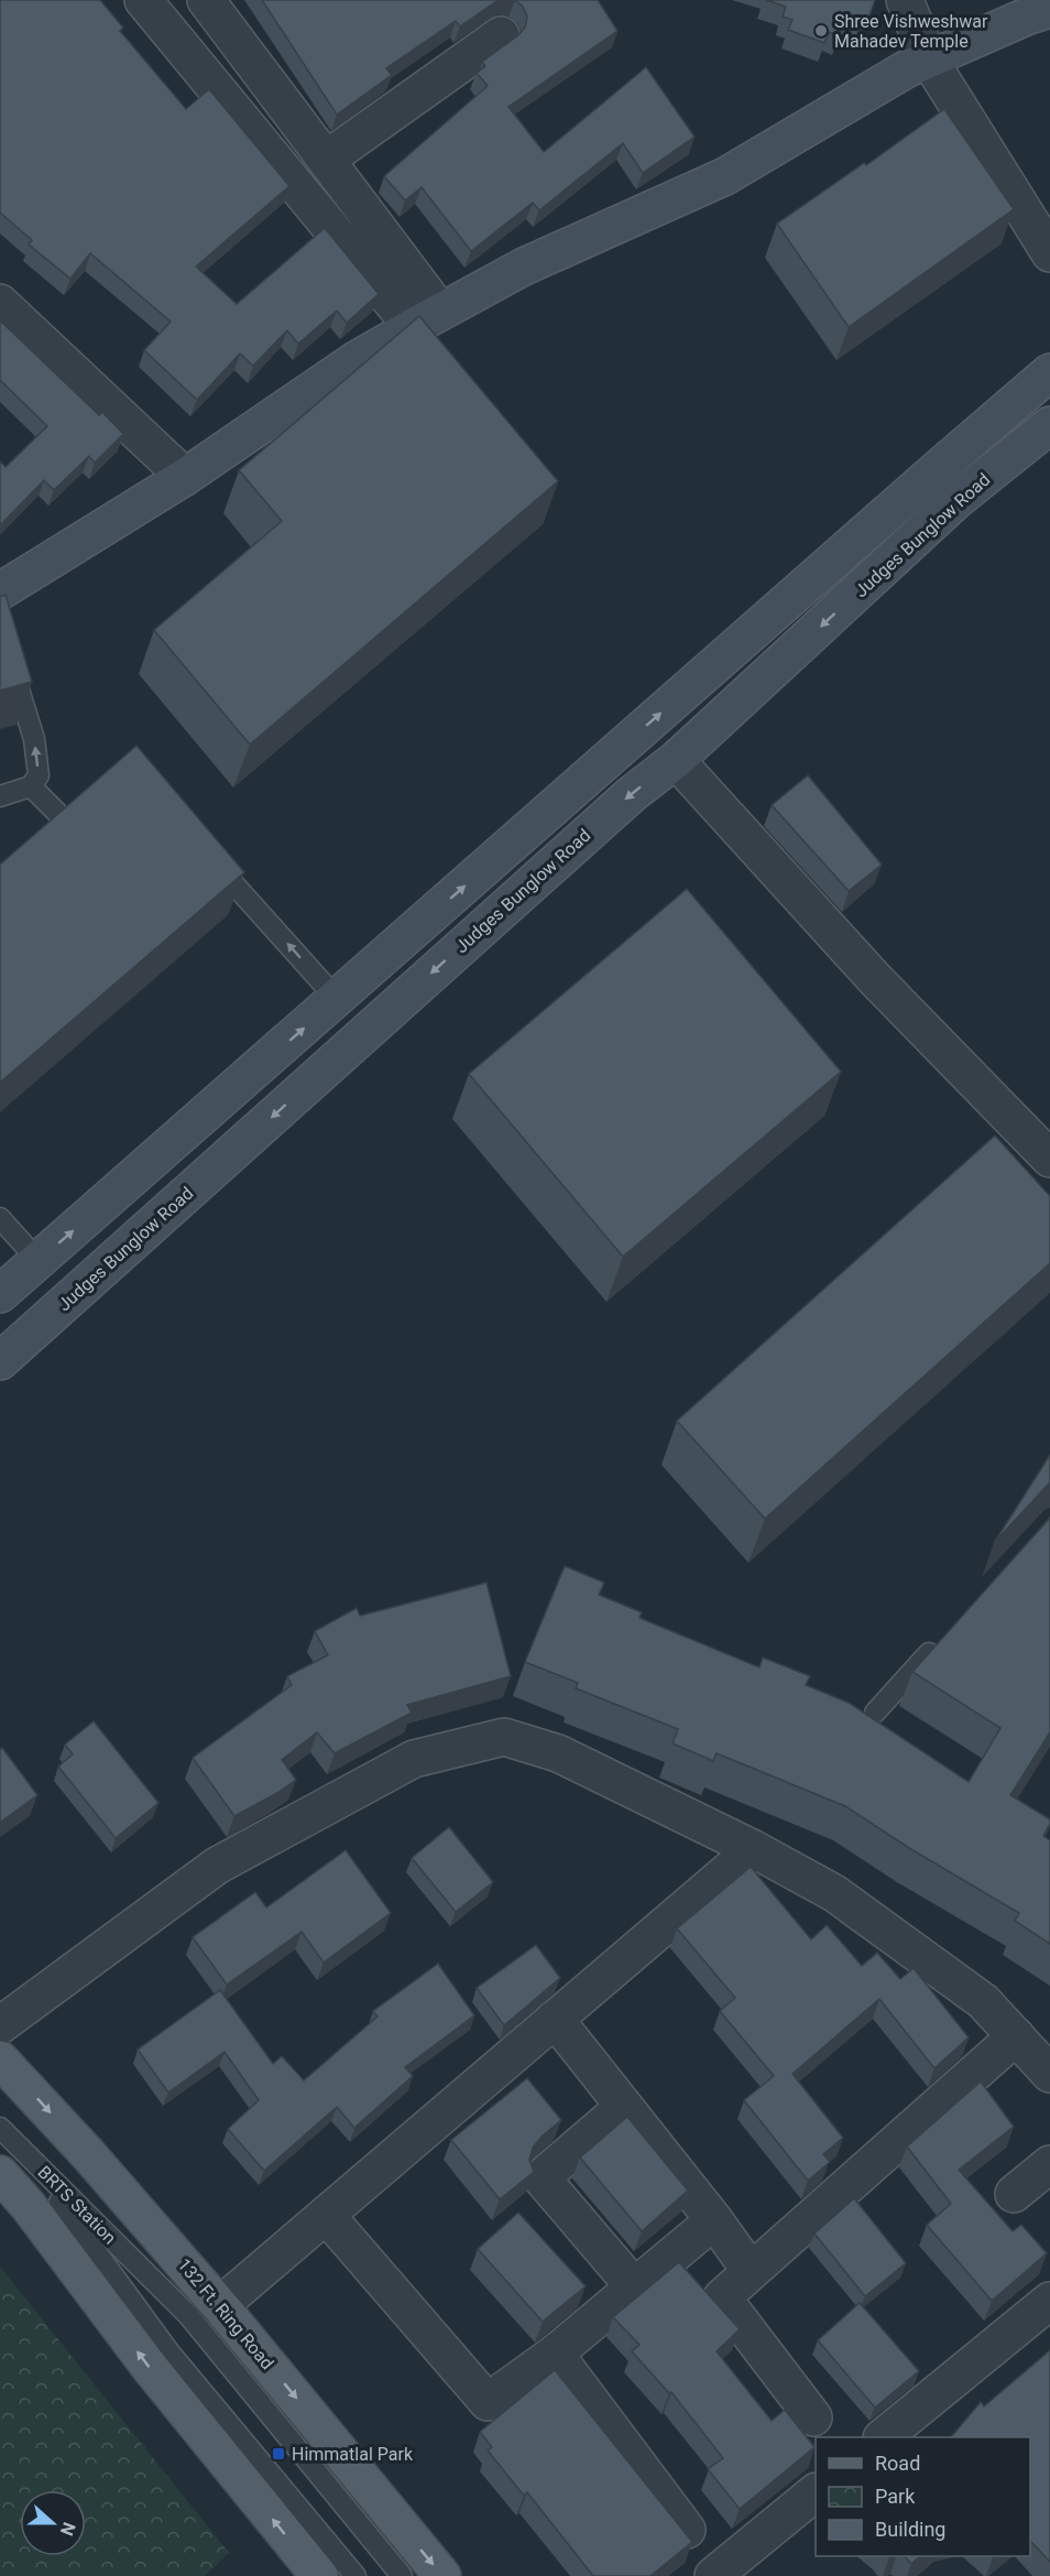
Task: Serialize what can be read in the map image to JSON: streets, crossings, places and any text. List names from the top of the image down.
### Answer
{
  "streets": {
    "main road": ["Judges Bunglow Road", "132 Ft. Ring Road"],
    "lane": ["BRTS Station"]
  },
  "places": {
    "other": ["Shree Vishweshwar Mahadev Temple"],
    "transit": ["Himmatlal Park"]
  },
  "legend": ["Road", "Park", "Building"],
  "north": "right"
}
